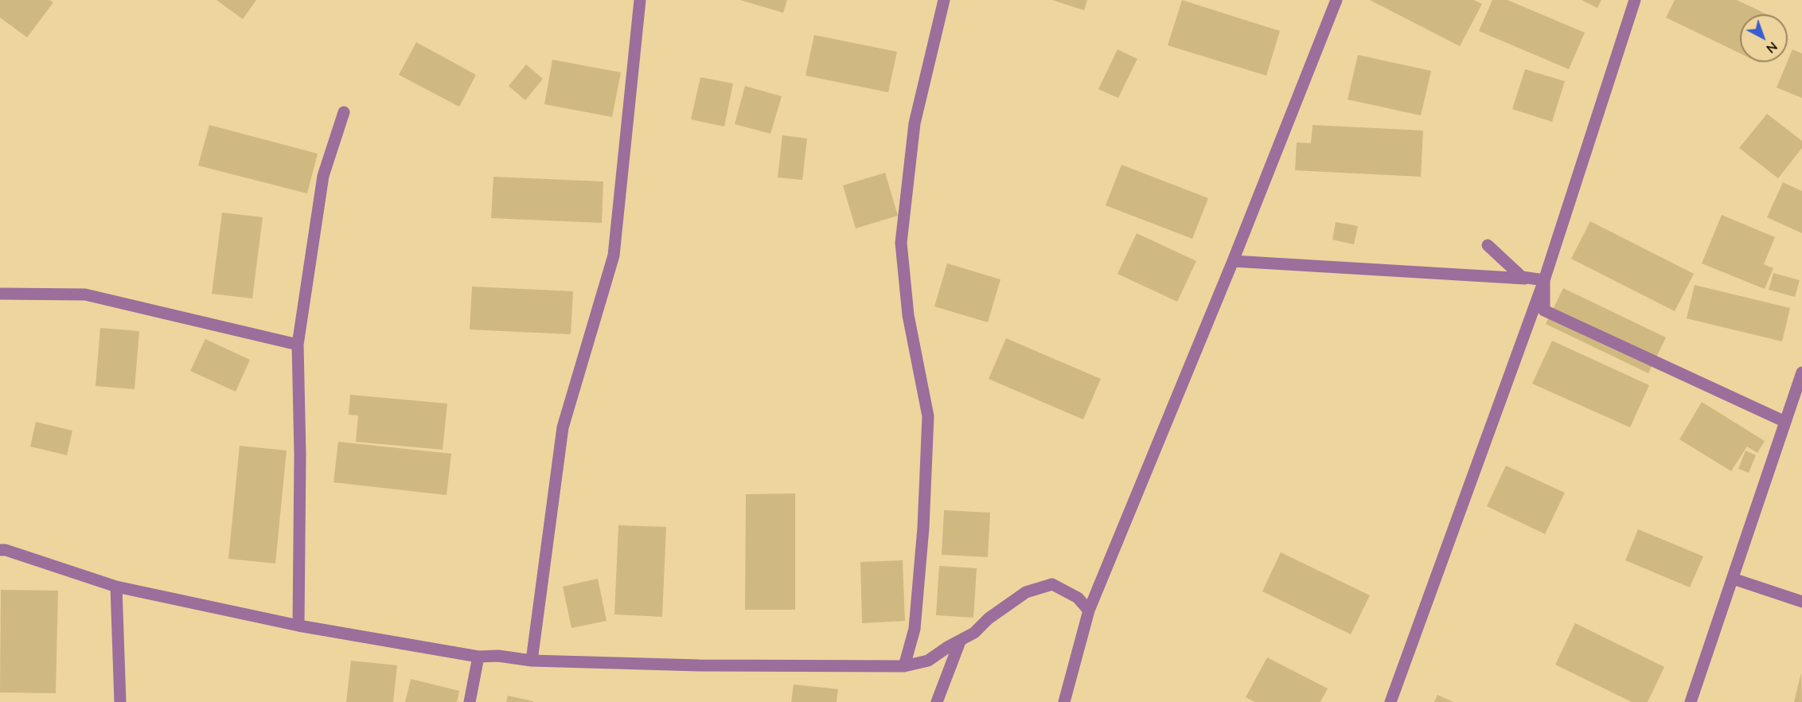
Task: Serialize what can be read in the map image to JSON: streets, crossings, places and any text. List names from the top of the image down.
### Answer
{
  "north": "bottom right"
}
